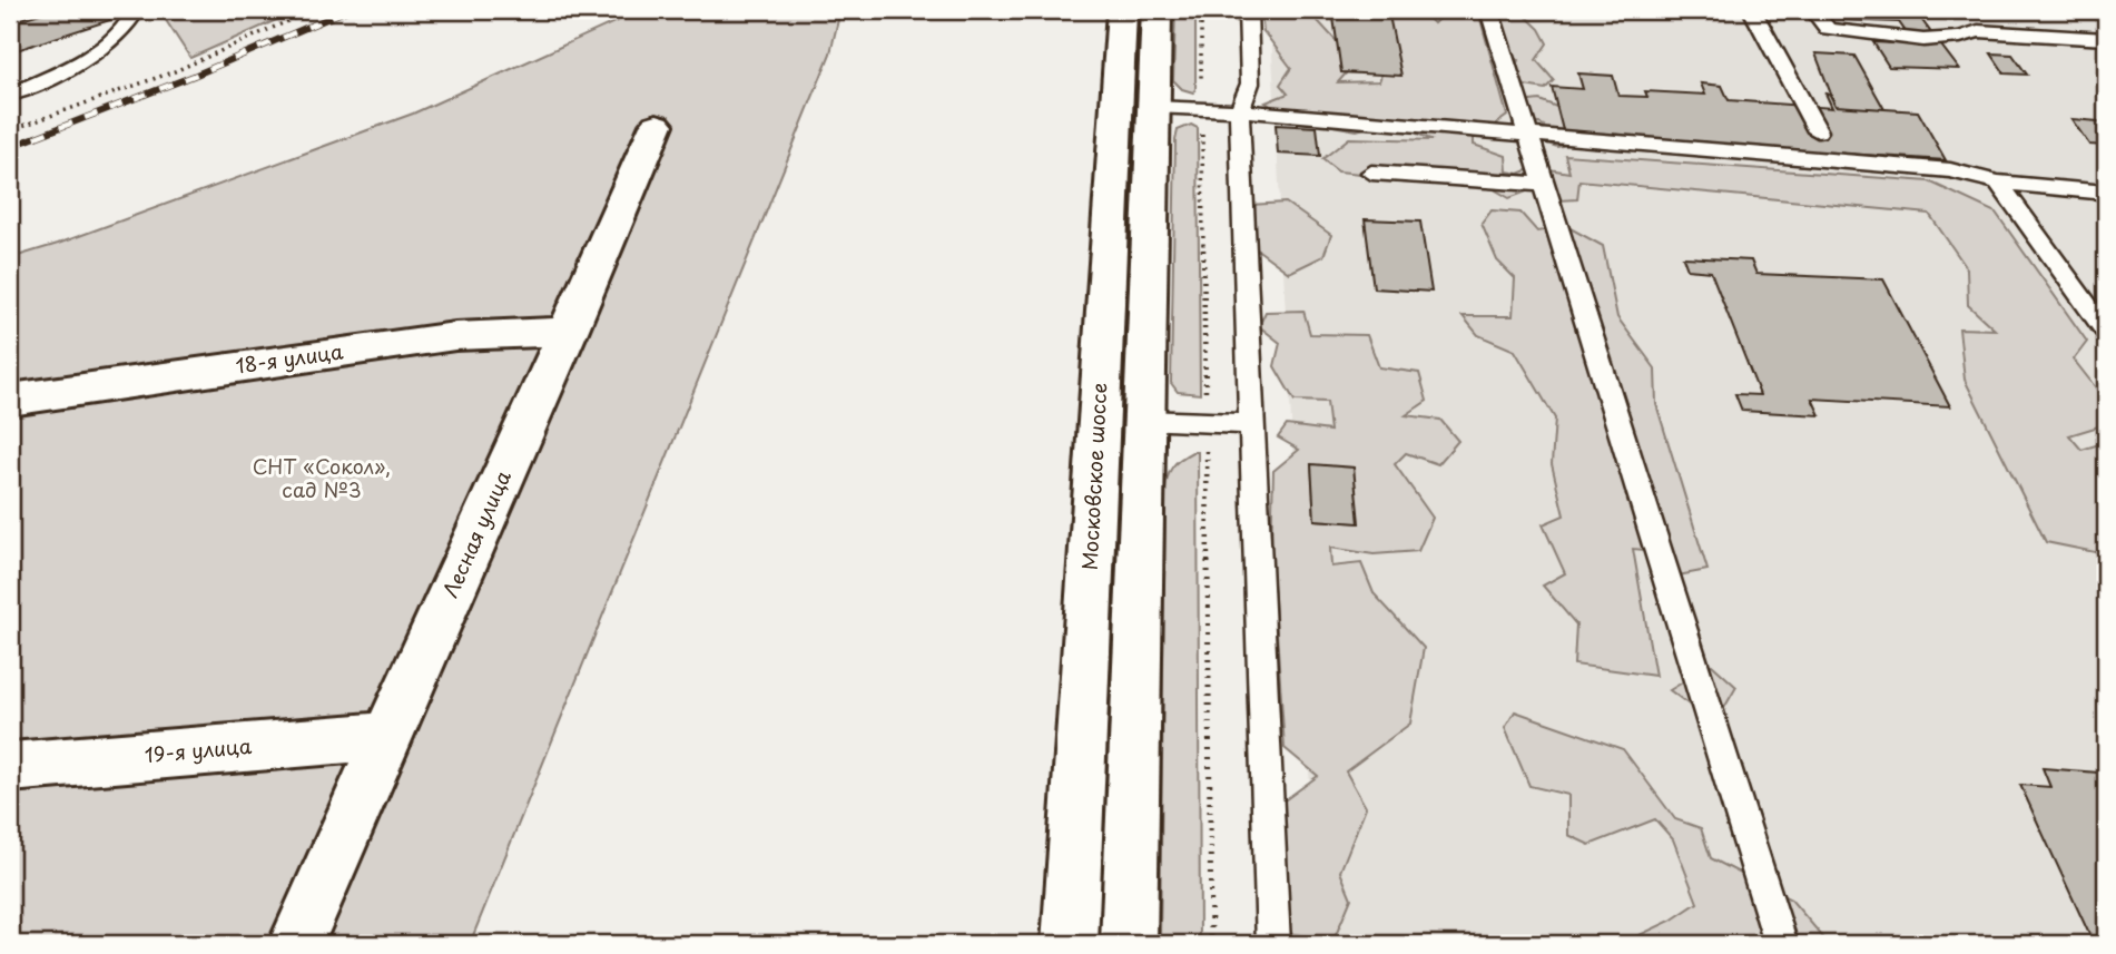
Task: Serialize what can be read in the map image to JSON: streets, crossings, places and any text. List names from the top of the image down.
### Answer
{
  "streets": {
    "main road": [
      "18-я улица",
      "Московское шоссе",
      "Лесная улица",
      "19-я улица"
    ]
  },
  "crossings": [
    ["18-я улица", "Лесная улица"],
    ["Лесная улица", "19-я улица"]
  ],
  "parks": ["СНТ «Сокол», сад №3"]
}
